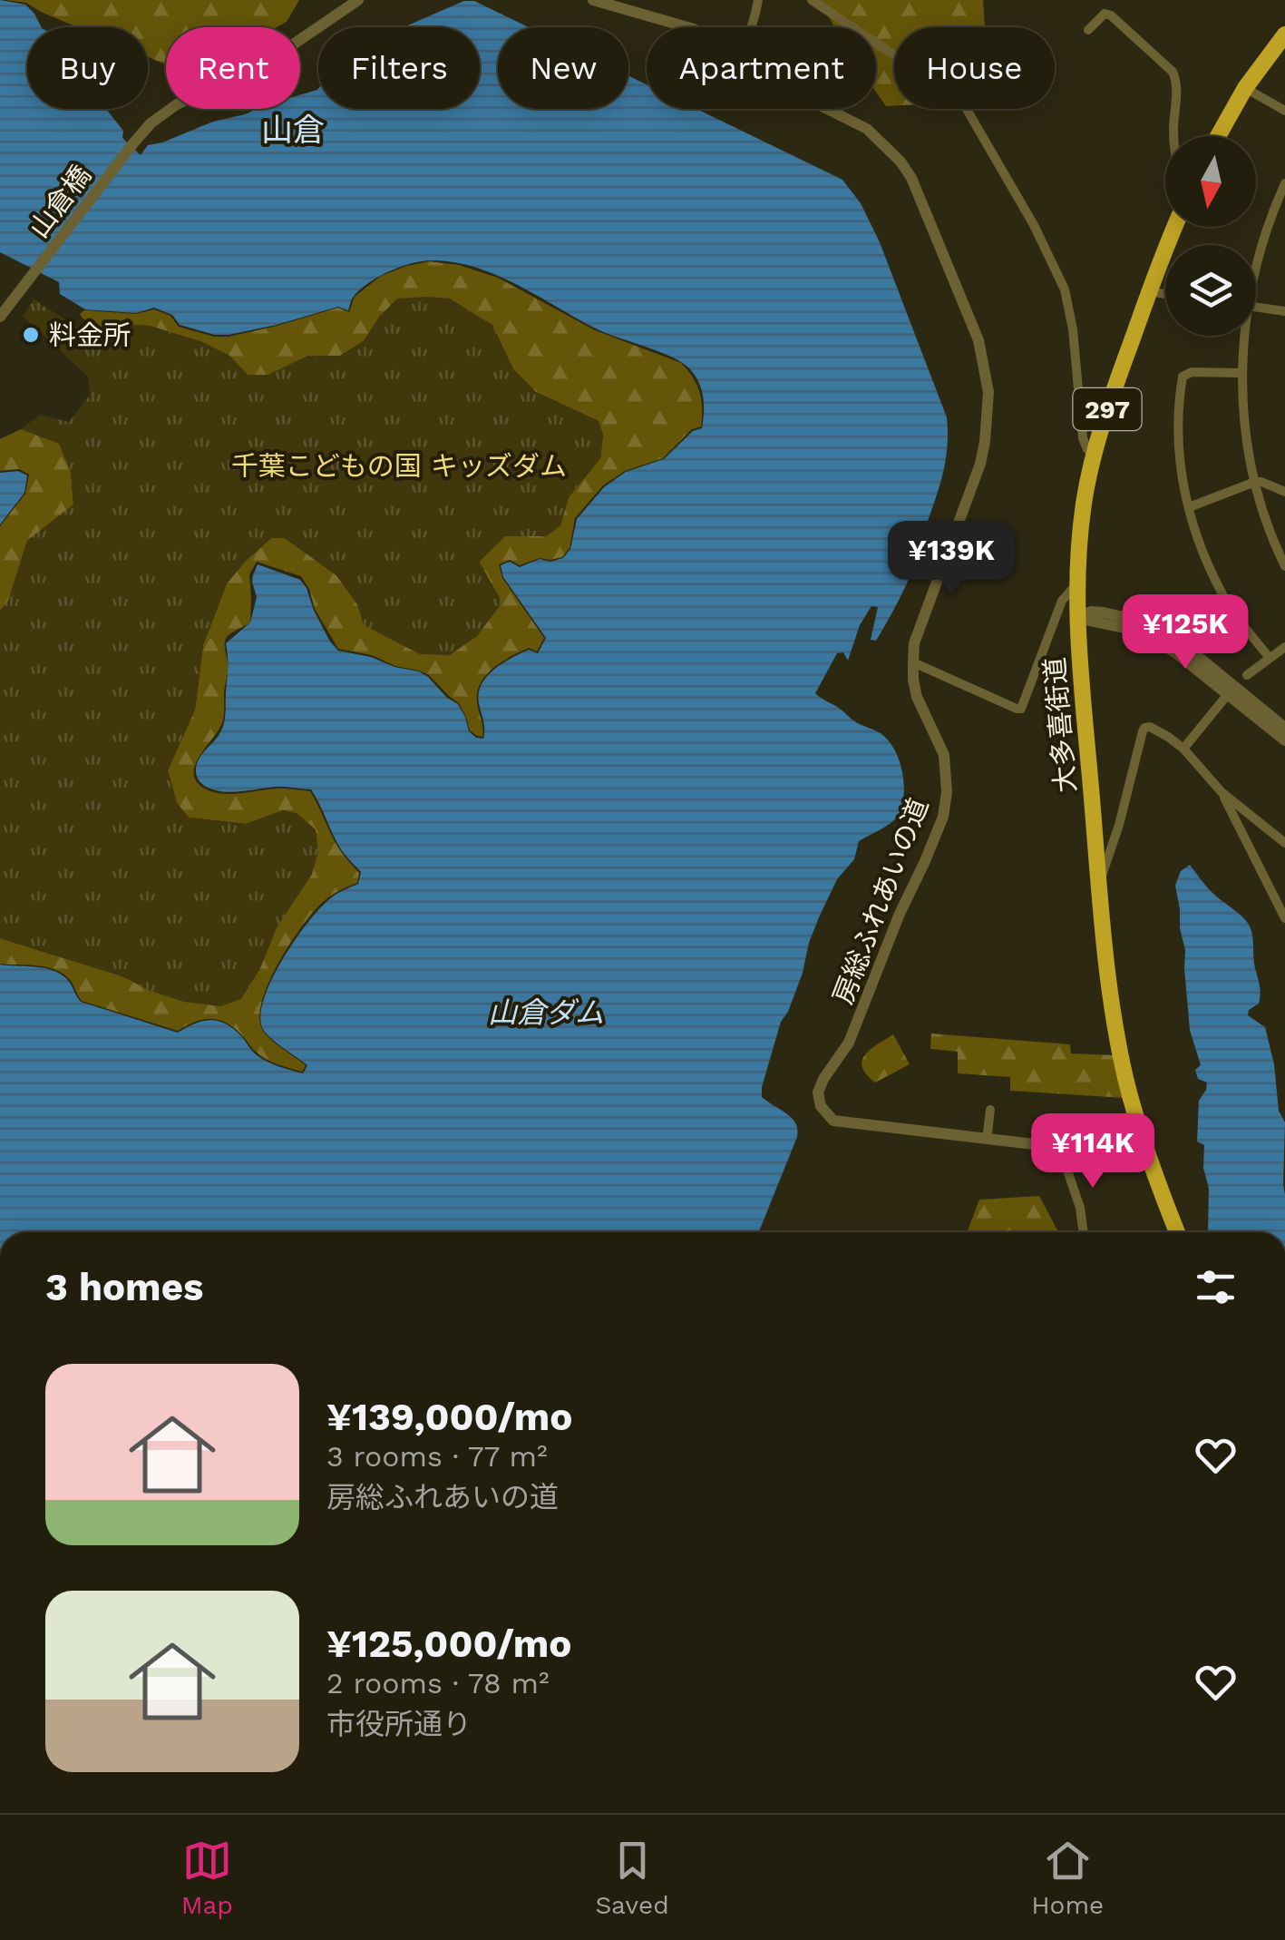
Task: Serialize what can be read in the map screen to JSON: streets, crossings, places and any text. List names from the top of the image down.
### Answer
{
  "streets": {
    "highway": ["297", "大多喜街道"],
    "street": ["山倉橋", "房総ふれあいの道"]
  },
  "crossings": [
    ["大多喜街道", "房総ふれあいの道"]
  ],
  "districts": ["山倉"],
  "water": ["山倉ダム"],
  "parks": ["千葉こどもの国 キッズダム"],
  "places": ["料金所"],
  "north": "bottom",
  "page": {
    "chip": [
      "Buy",
      "Rent",
      "Filters",
      "New",
      "Apartment",
      "House"
    ],
    "price": ["¥139K", "¥125K", "¥114K"],
    "heading": "3 homes",
    "list": [
      {
        "name": "¥139,000/mo",
        "note": "3 rooms · 77 m² · 房総ふれあいの道"
      },
      {
        "name": "¥125,000/mo",
        "note": "2 rooms · 78 m² · 市役所通り"
      }
    ],
    "tabs": ["Map", "Saved", "Home"]
  }
}
